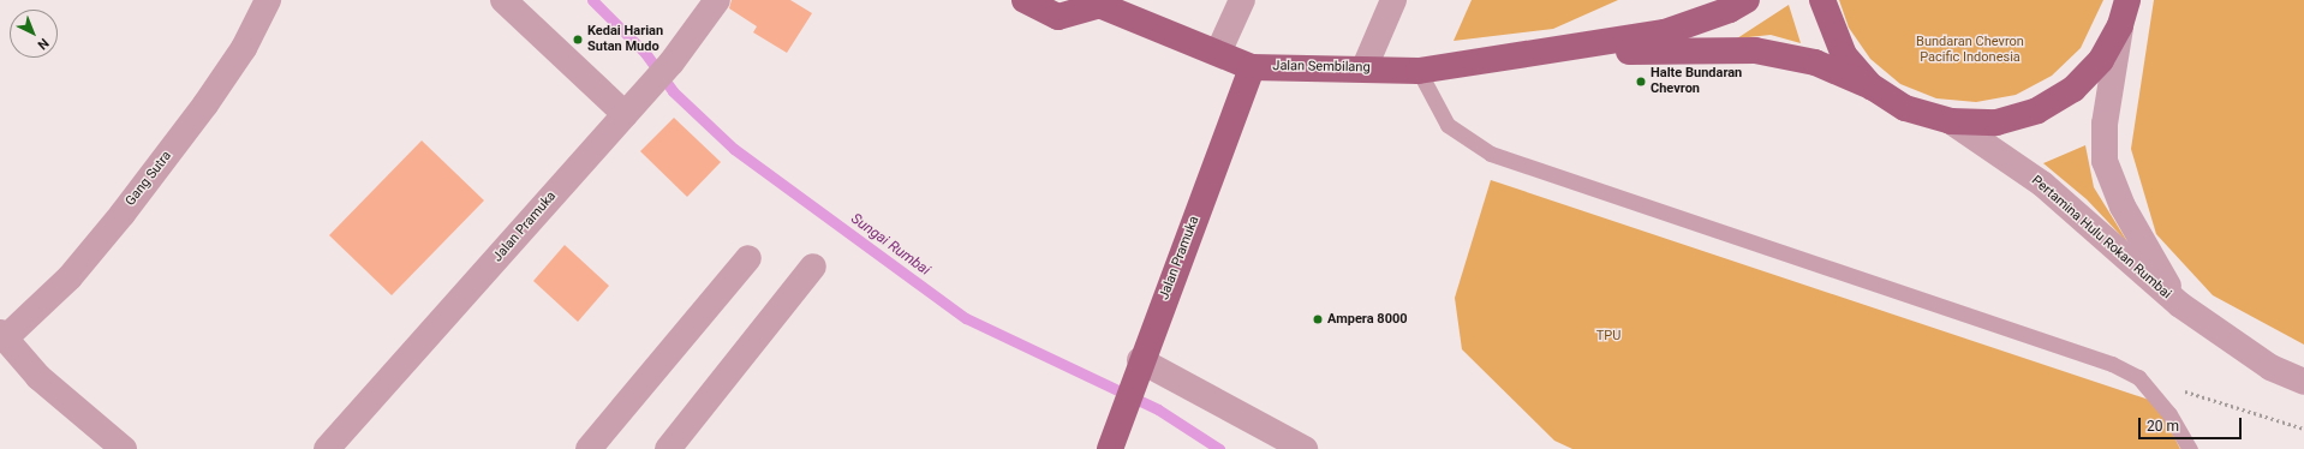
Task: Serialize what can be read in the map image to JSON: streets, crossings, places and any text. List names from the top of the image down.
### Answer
{
  "streets": {
    "main road": ["Jalan Sembilang", "Jalan Pramuka"],
    "street": ["Gang Sutra", "Pertamina Hulu Rokan Rumbai"]
  },
  "crossings": [
    ["Jalan Sembilang", "Jalan Pramuka"]
  ],
  "water": ["Sungai Rumbai"],
  "parks": ["Bundaran Chevron Pacific Indonesia", "TPU"],
  "places": ["Kedai Harian Sutan Mudo", "Halte Bundaran Chevron", "Ampera 8000"],
  "scale_bar": "20 m",
  "north": "bottom right"
}
